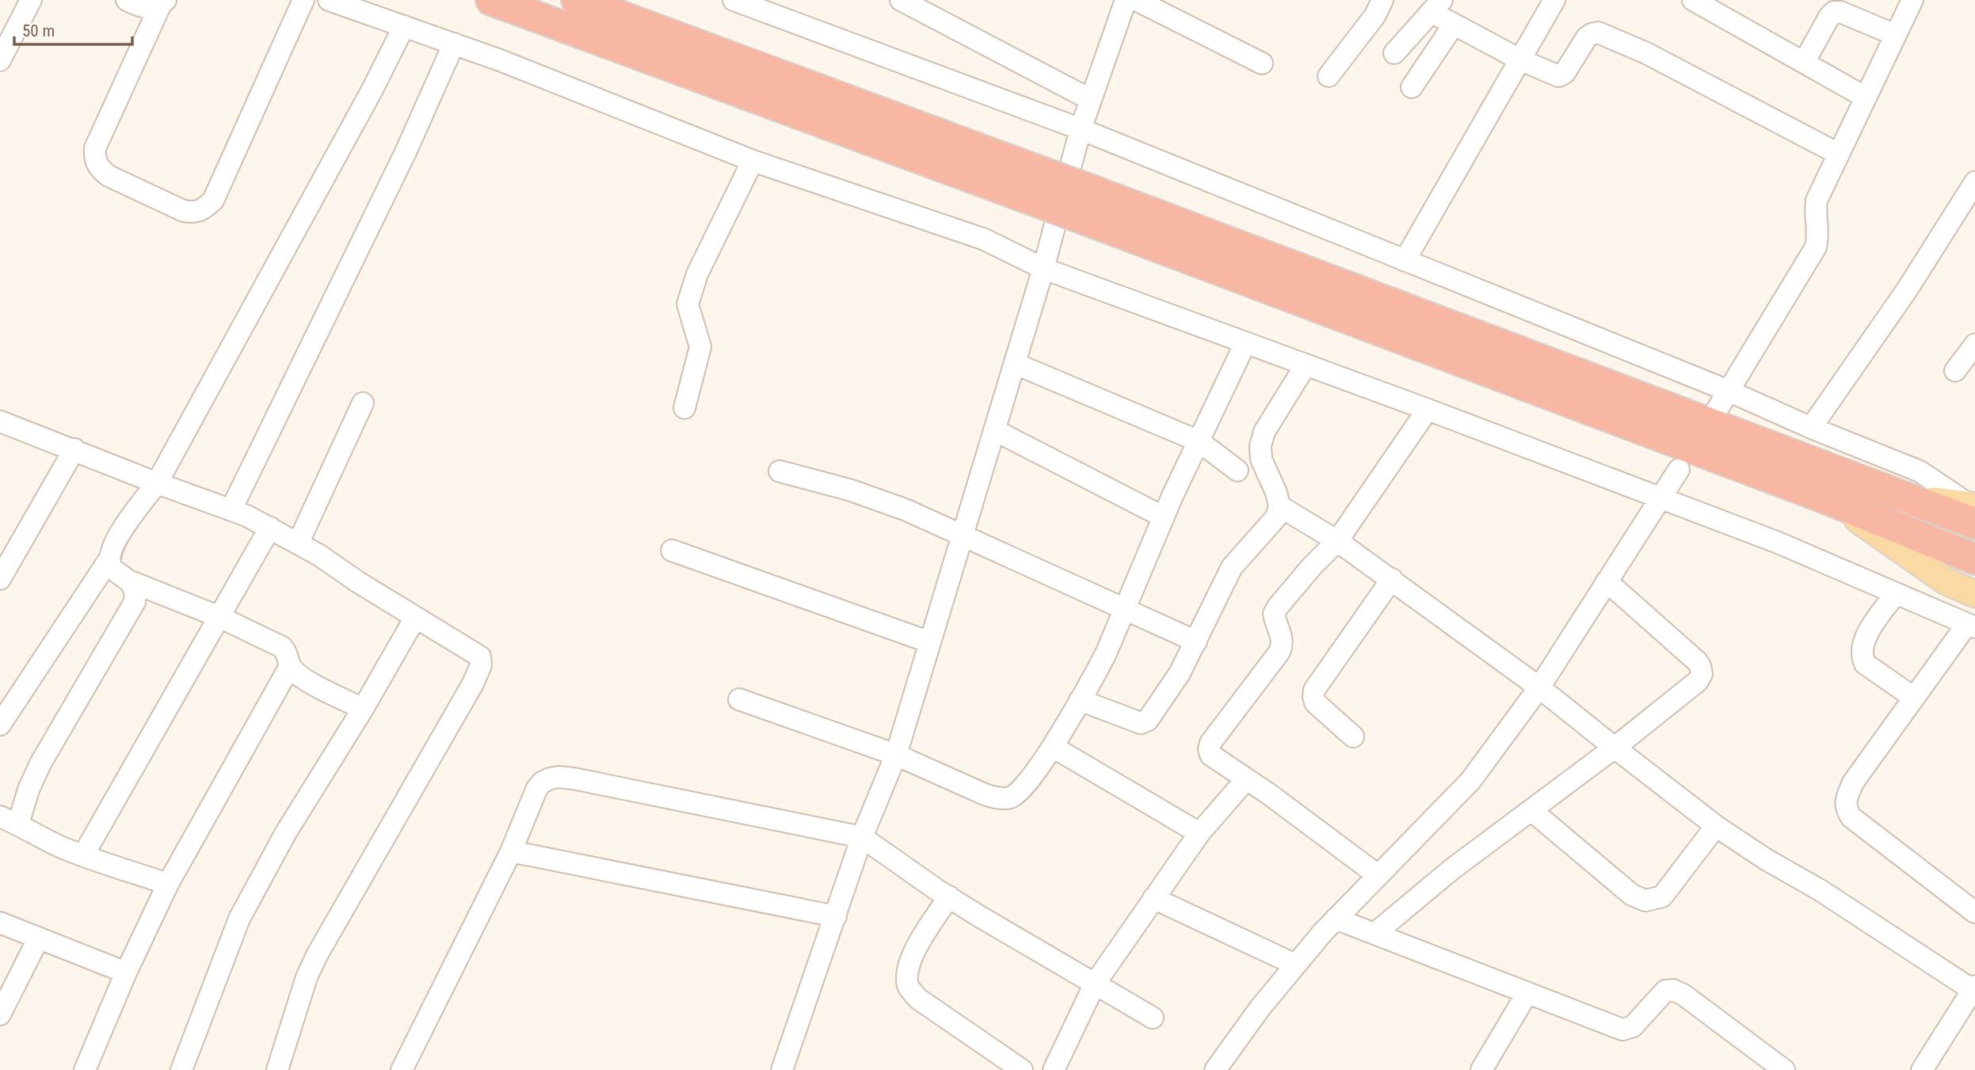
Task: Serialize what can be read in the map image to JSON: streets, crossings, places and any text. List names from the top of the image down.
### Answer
{
  "scale_bar": "50 m"
}
